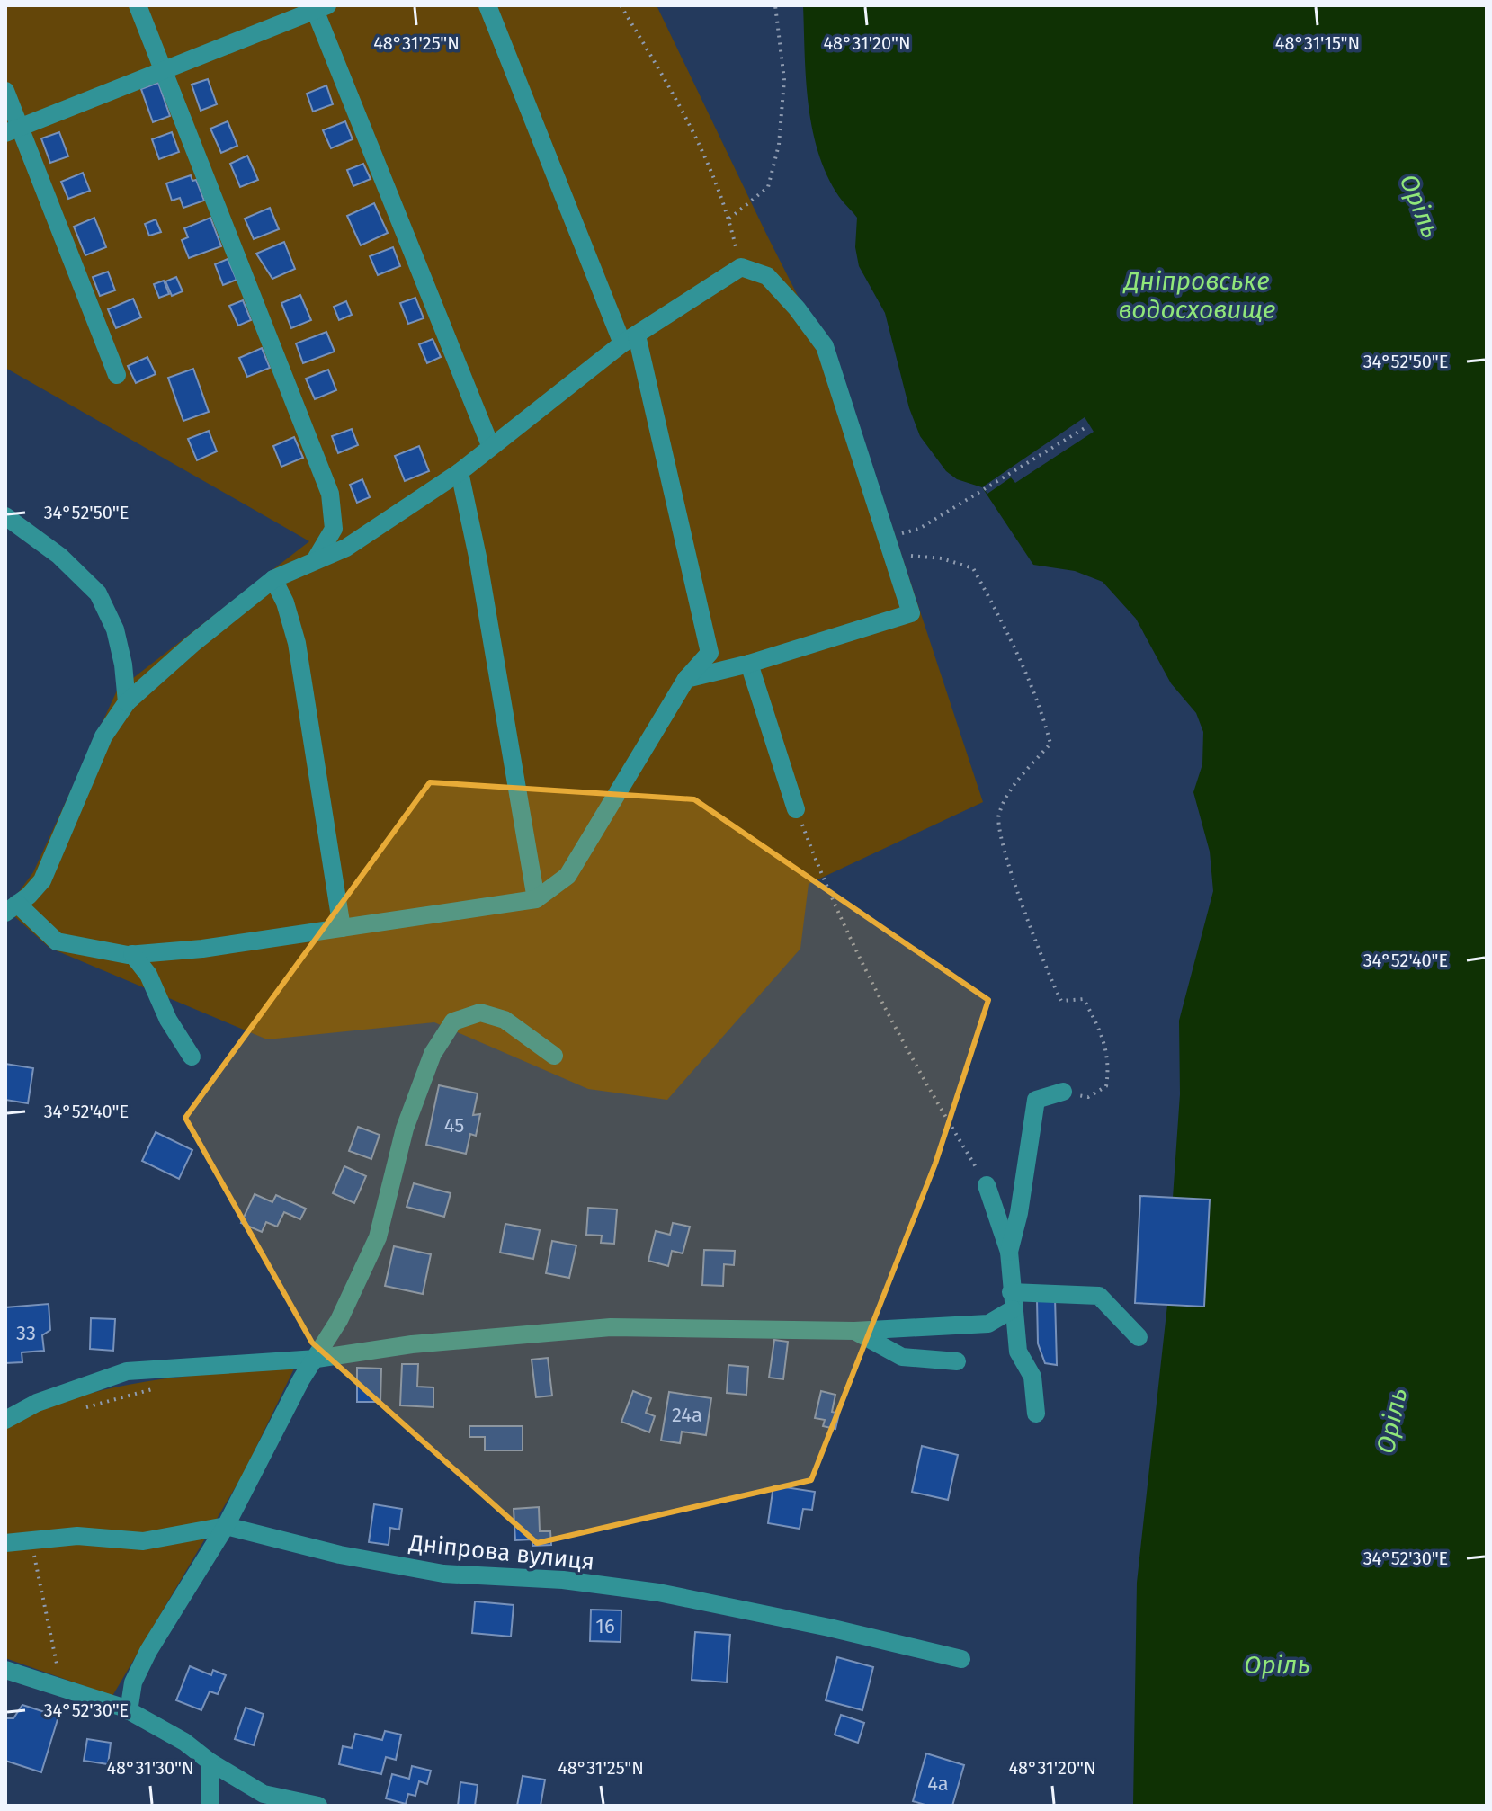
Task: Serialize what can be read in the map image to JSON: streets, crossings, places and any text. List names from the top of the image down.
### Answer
{
  "streets": {
    "street": ["Дніпрова вулиця"]
  },
  "water": ["Оріль", "Дніпровське водосховище", "Орiль"],
  "house_numbers": [
    "45",
    "33",
    "24а",
    "16",
    "4а"
  ],
  "coordinates": [
    "48°31'25\"N",
    "48°31'20\"N",
    "48°31'15\"N",
    "34°52'50\"E",
    "34°52'40\"E",
    "34°52'30\"E",
    "48°31'30\"N"
  ]
}
